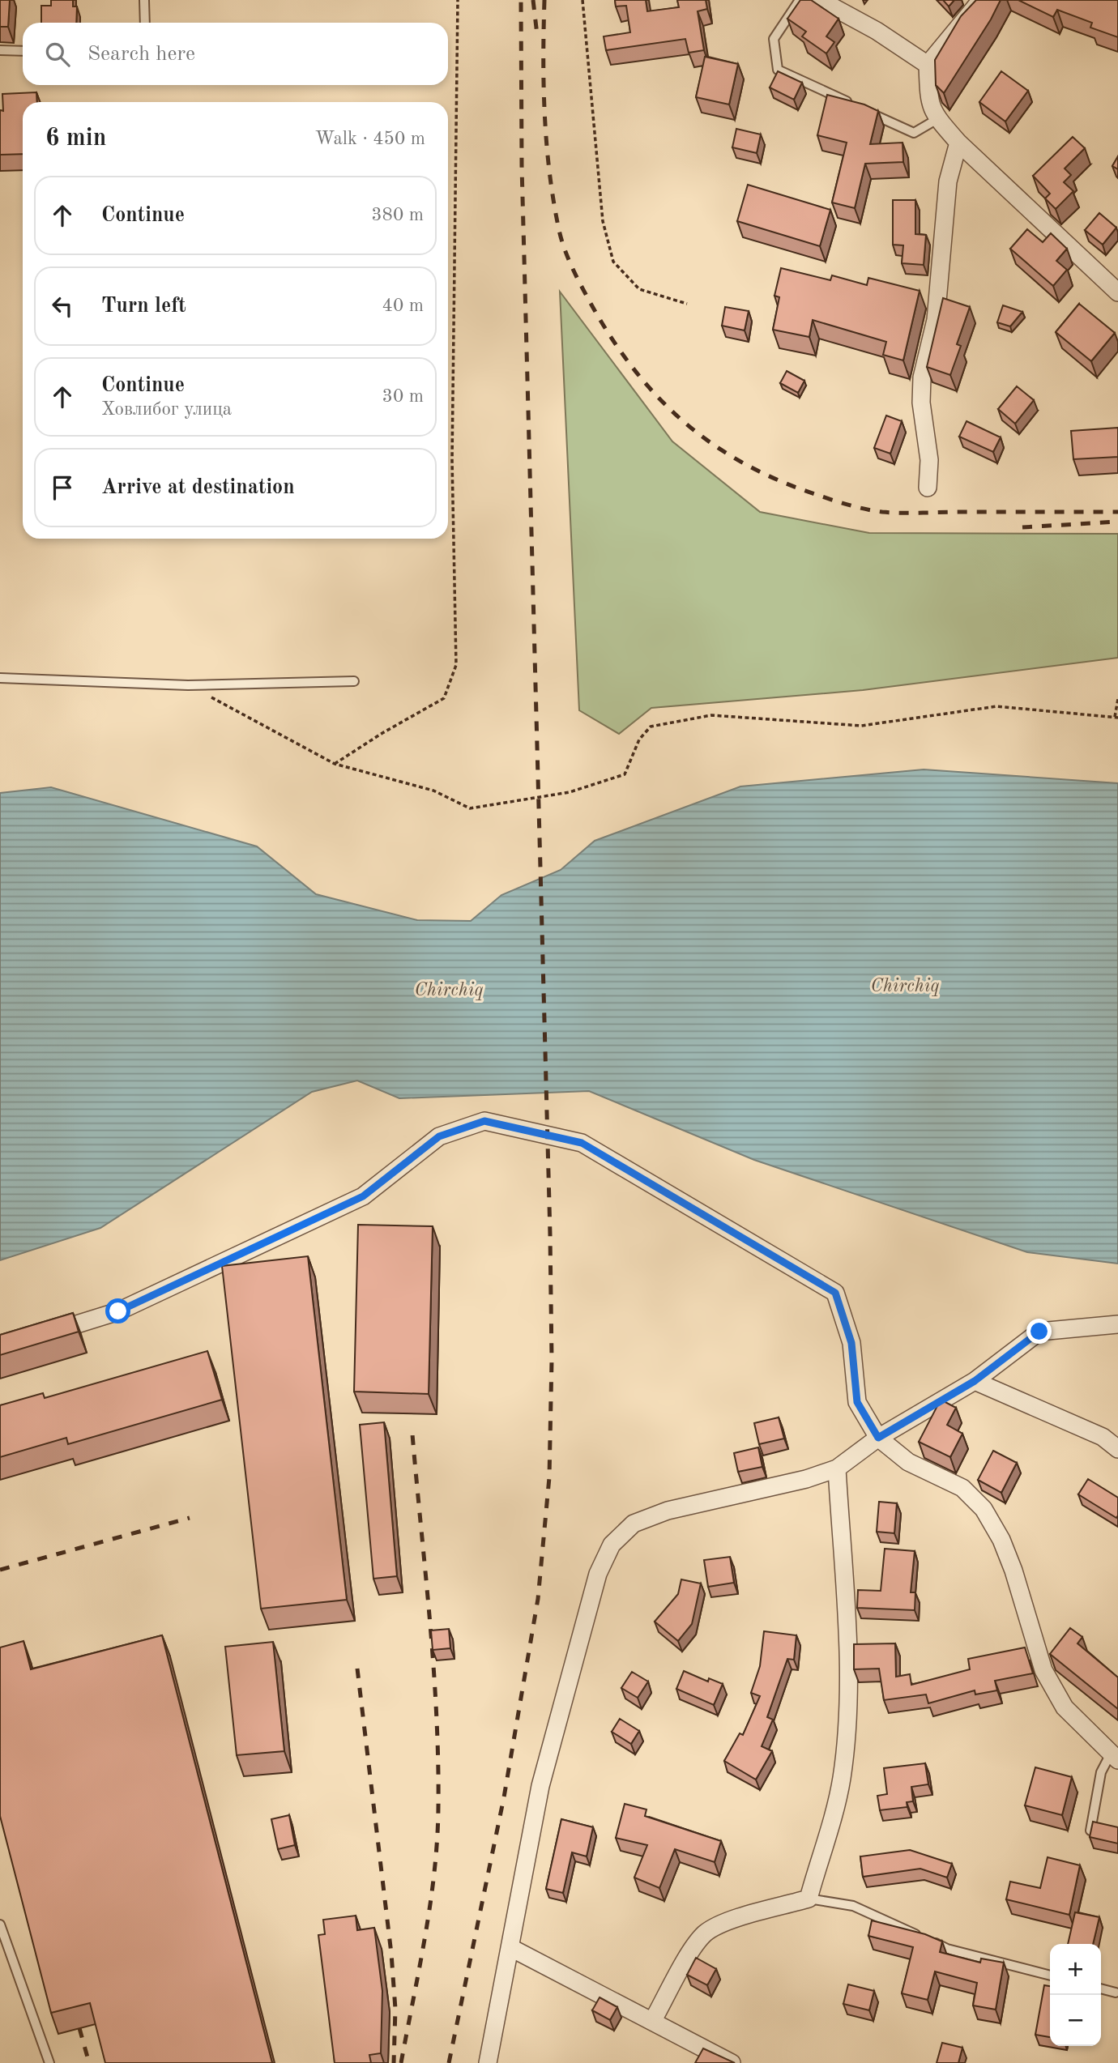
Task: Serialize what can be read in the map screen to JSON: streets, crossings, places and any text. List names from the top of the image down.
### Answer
{
  "water": ["Chirchiq"],
  "page": {
    "search": "Search here",
    "heading": ["6 min", "Walk · 450 m"],
    "list": [
      ["Continue", "380 m"],
      ["Turn left", "40 m"],
      ["Continue", "Ховлибог улица", "30 m"],
      "Arrive at destination"
    ],
    "map_buttons": ["+", "−"]
  }
}
